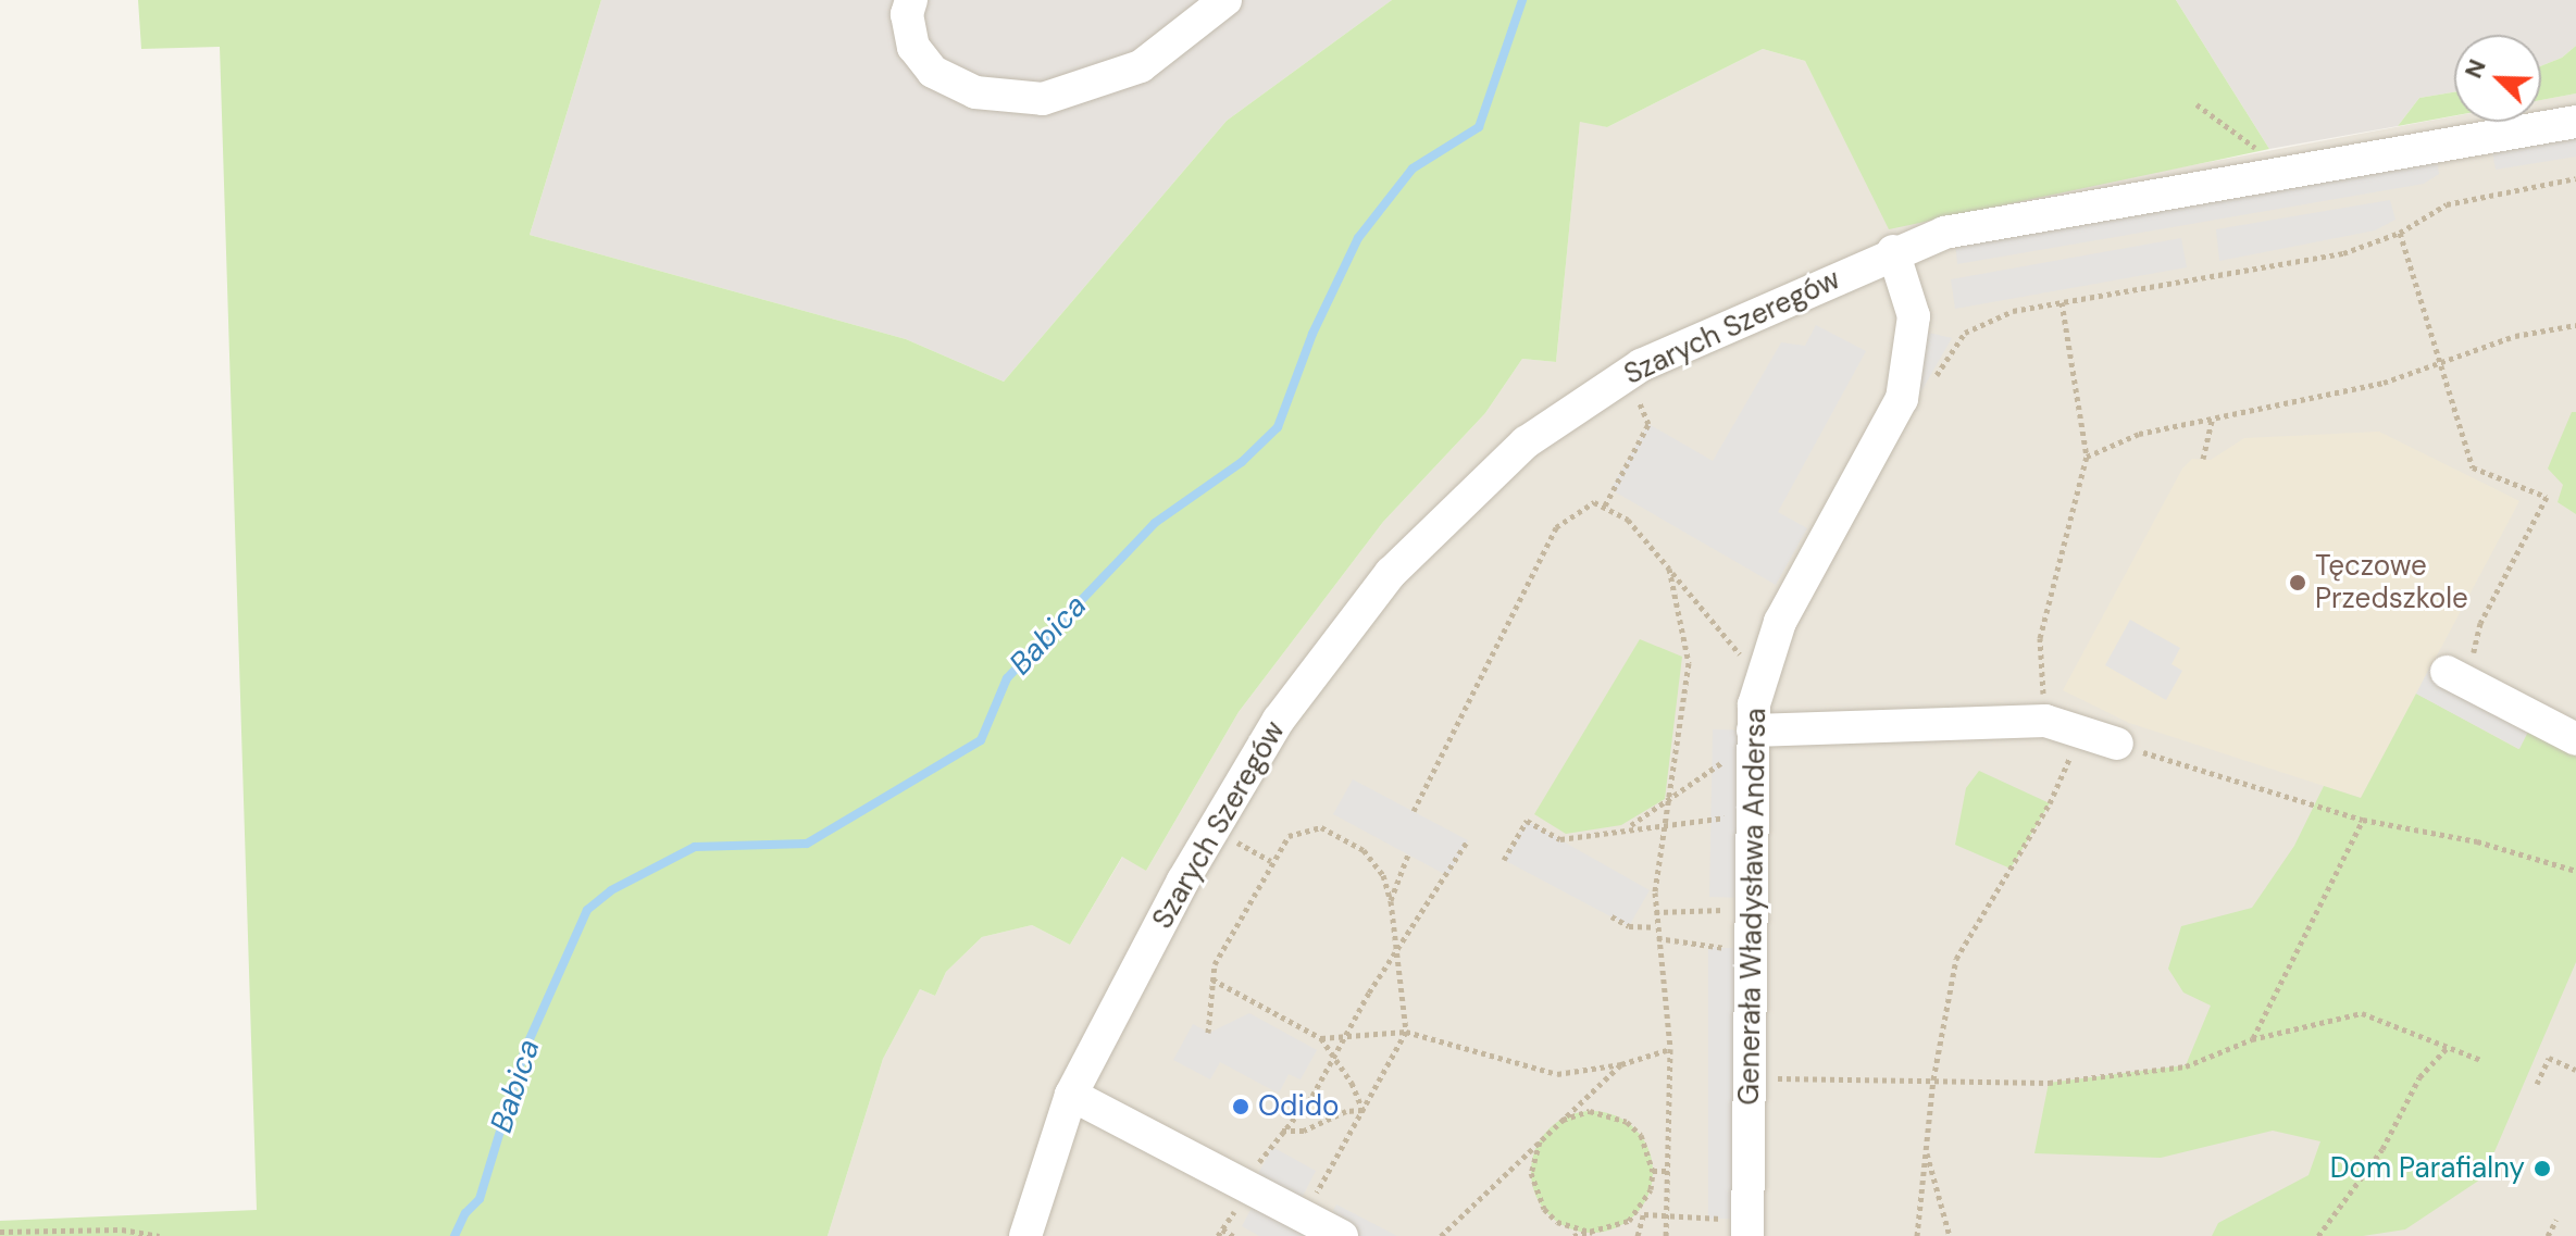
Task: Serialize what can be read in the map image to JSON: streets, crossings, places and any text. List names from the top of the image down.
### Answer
{
  "streets": {
    "street": ["Szarych Szeregów", "Generała Władysława Andersa"]
  },
  "crossings": [
    ["Szarych Szeregów", "Generała Władysława Andersa"]
  ],
  "water": ["Babica"],
  "places": ["Tęczowe Przedszkole", "Odido", "Dom Parafialny"],
  "north": "top left"
}
